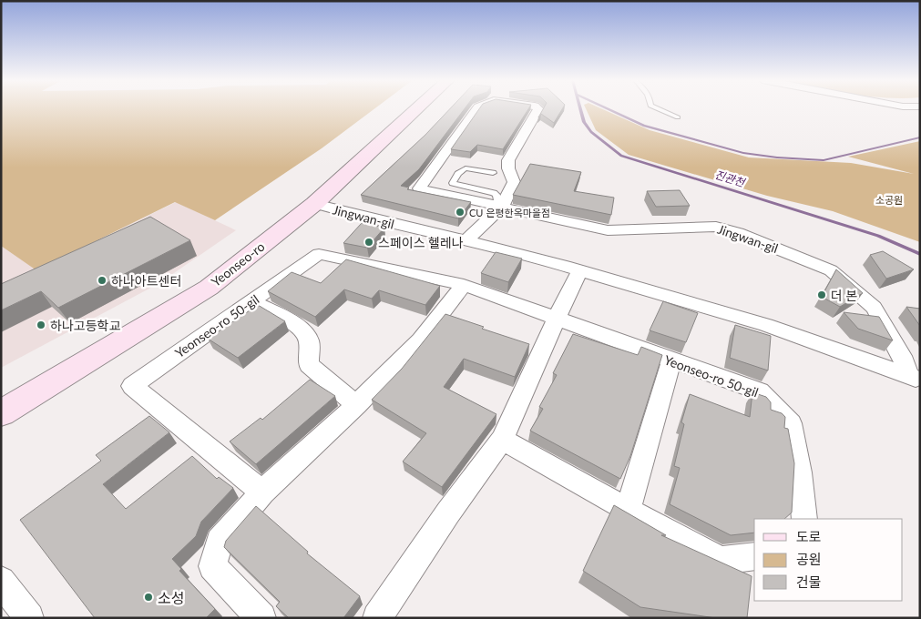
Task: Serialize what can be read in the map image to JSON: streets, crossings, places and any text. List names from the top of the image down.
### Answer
{
  "streets": {
    "main road": ["Yeonseo-ro"],
    "street": ["Jingwan-gil", "Yeonseo-ro 50-gil"]
  },
  "crossings": [
    ["Jingwan-gil", "Yeonseo-ro"]
  ],
  "water": ["진관천"],
  "parks": ["소공원"],
  "places": [
    "CU 은평한옥마을점",
    "스페이스 헬레나",
    "하나아트센터",
    "더 본",
    "하나고등학교",
    "소성"
  ],
  "legend": ["도로", "공원", "건물"]
}
